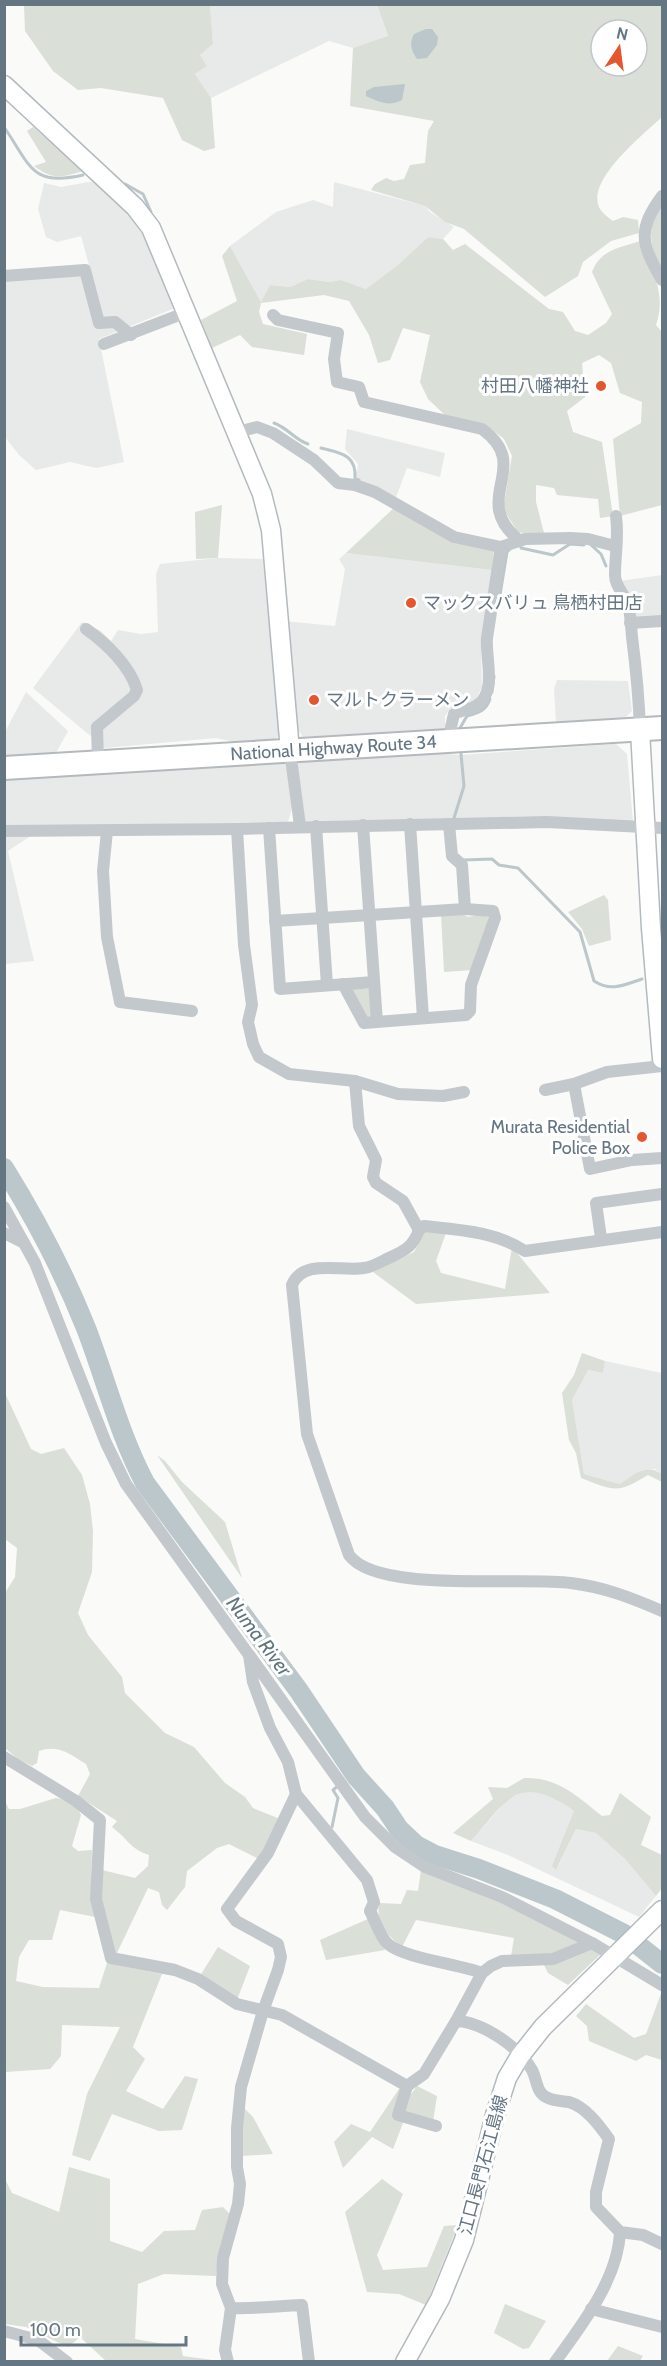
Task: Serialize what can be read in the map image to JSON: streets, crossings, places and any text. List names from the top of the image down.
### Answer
{
  "streets": {
    "highway": ["National Highway Route 34"],
    "main road": ["江口長門石江島線"]
  },
  "water": ["Numa River"],
  "places": [
    "村田八幡神社",
    "マックスバリュ 鳥栖村田店",
    "マルトクラーメン",
    "Murata Residential Police Box"
  ],
  "scale_bar": "100 m",
  "north": "top"
}
